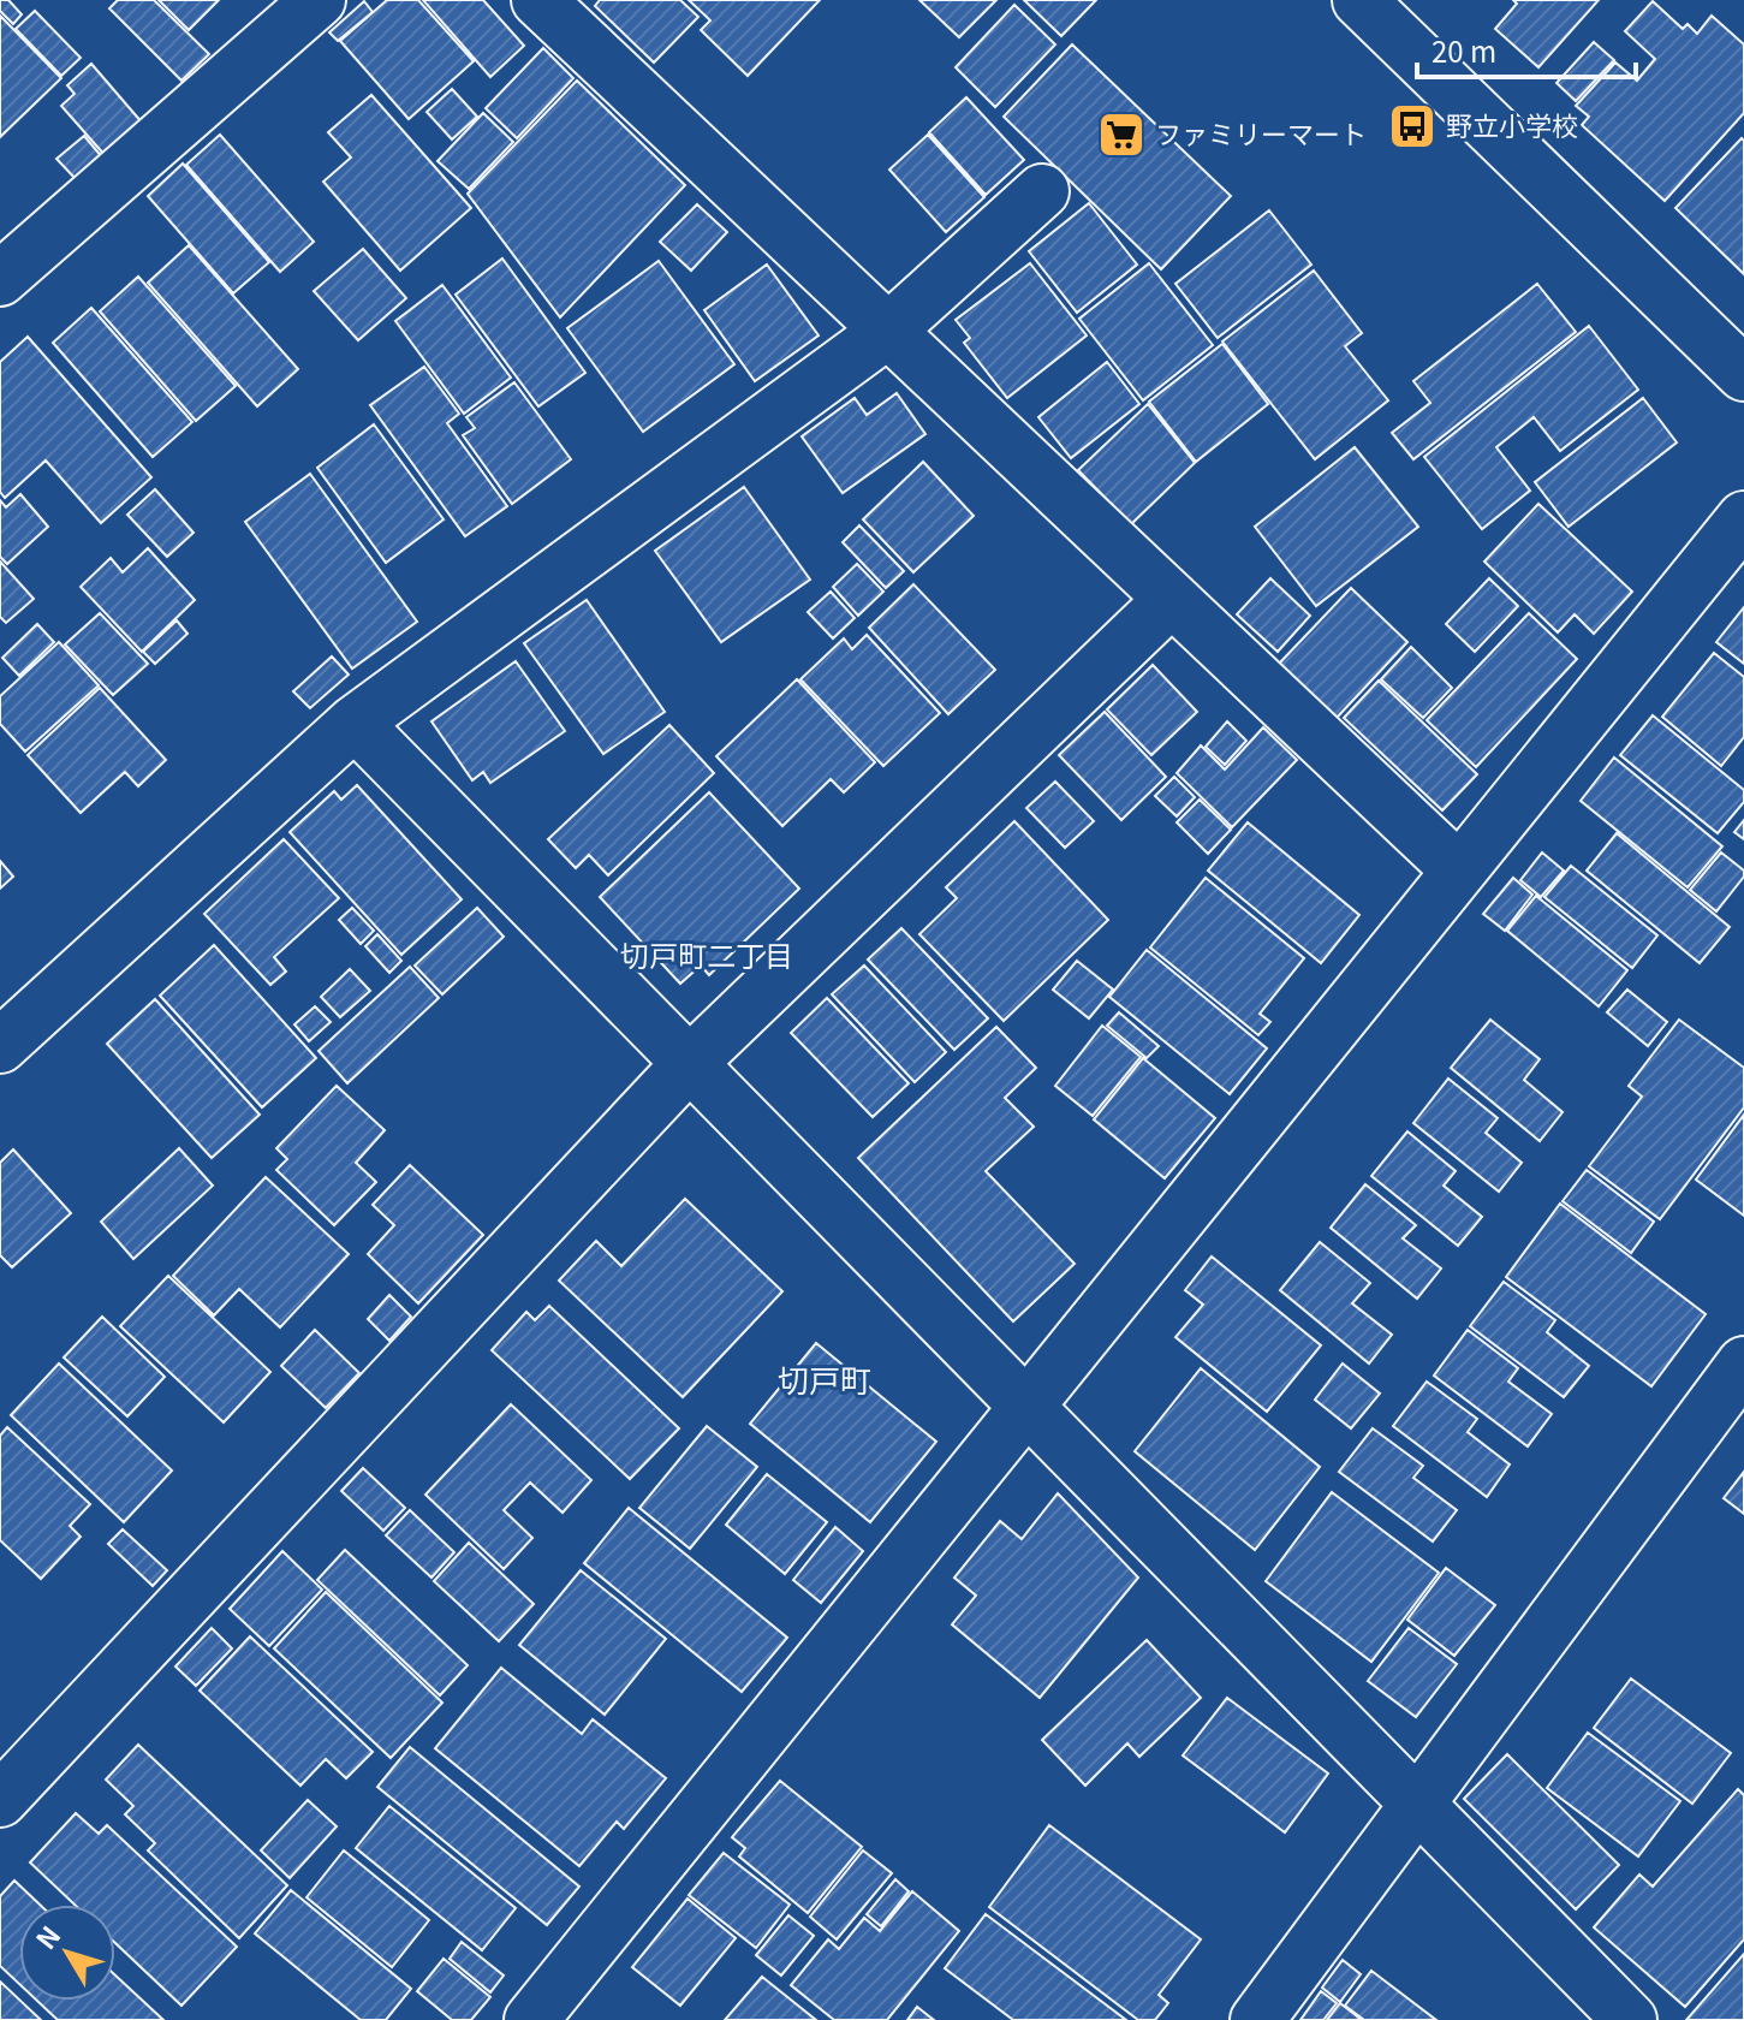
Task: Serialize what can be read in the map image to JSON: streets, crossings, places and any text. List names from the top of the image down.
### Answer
{
  "districts": ["切戸町二丁目", "切戸町"],
  "places": {
    "bus stop": ["野立小学校"],
    "supermarket": ["ファミリーマート"]
  },
  "scale_bar": "20 m",
  "north": "top left"
}
